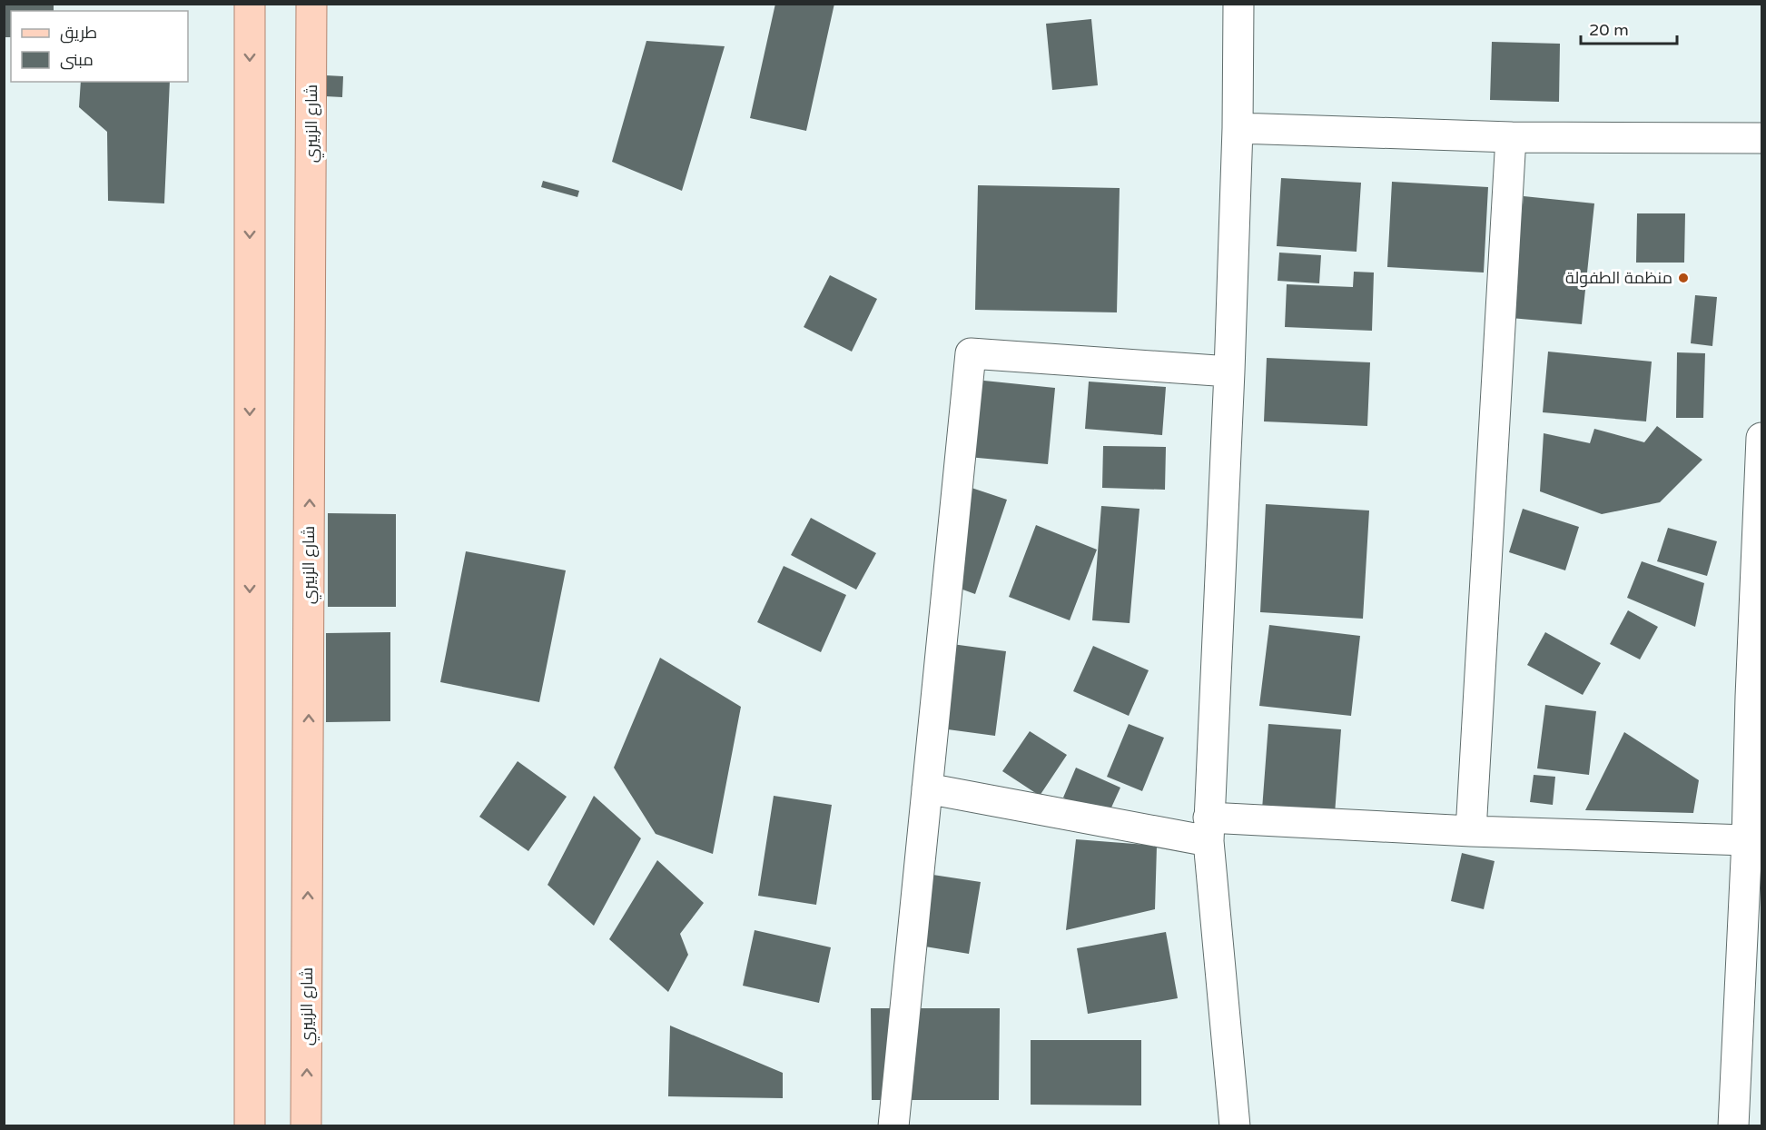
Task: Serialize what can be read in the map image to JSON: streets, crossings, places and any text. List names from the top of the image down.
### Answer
{
  "streets": {
    "main road": ["شارع الزبيري"]
  },
  "places": ["منظمة الطفولة"],
  "legend": ["طريق", "مبنى"],
  "scale_bar": "20 m"
}
